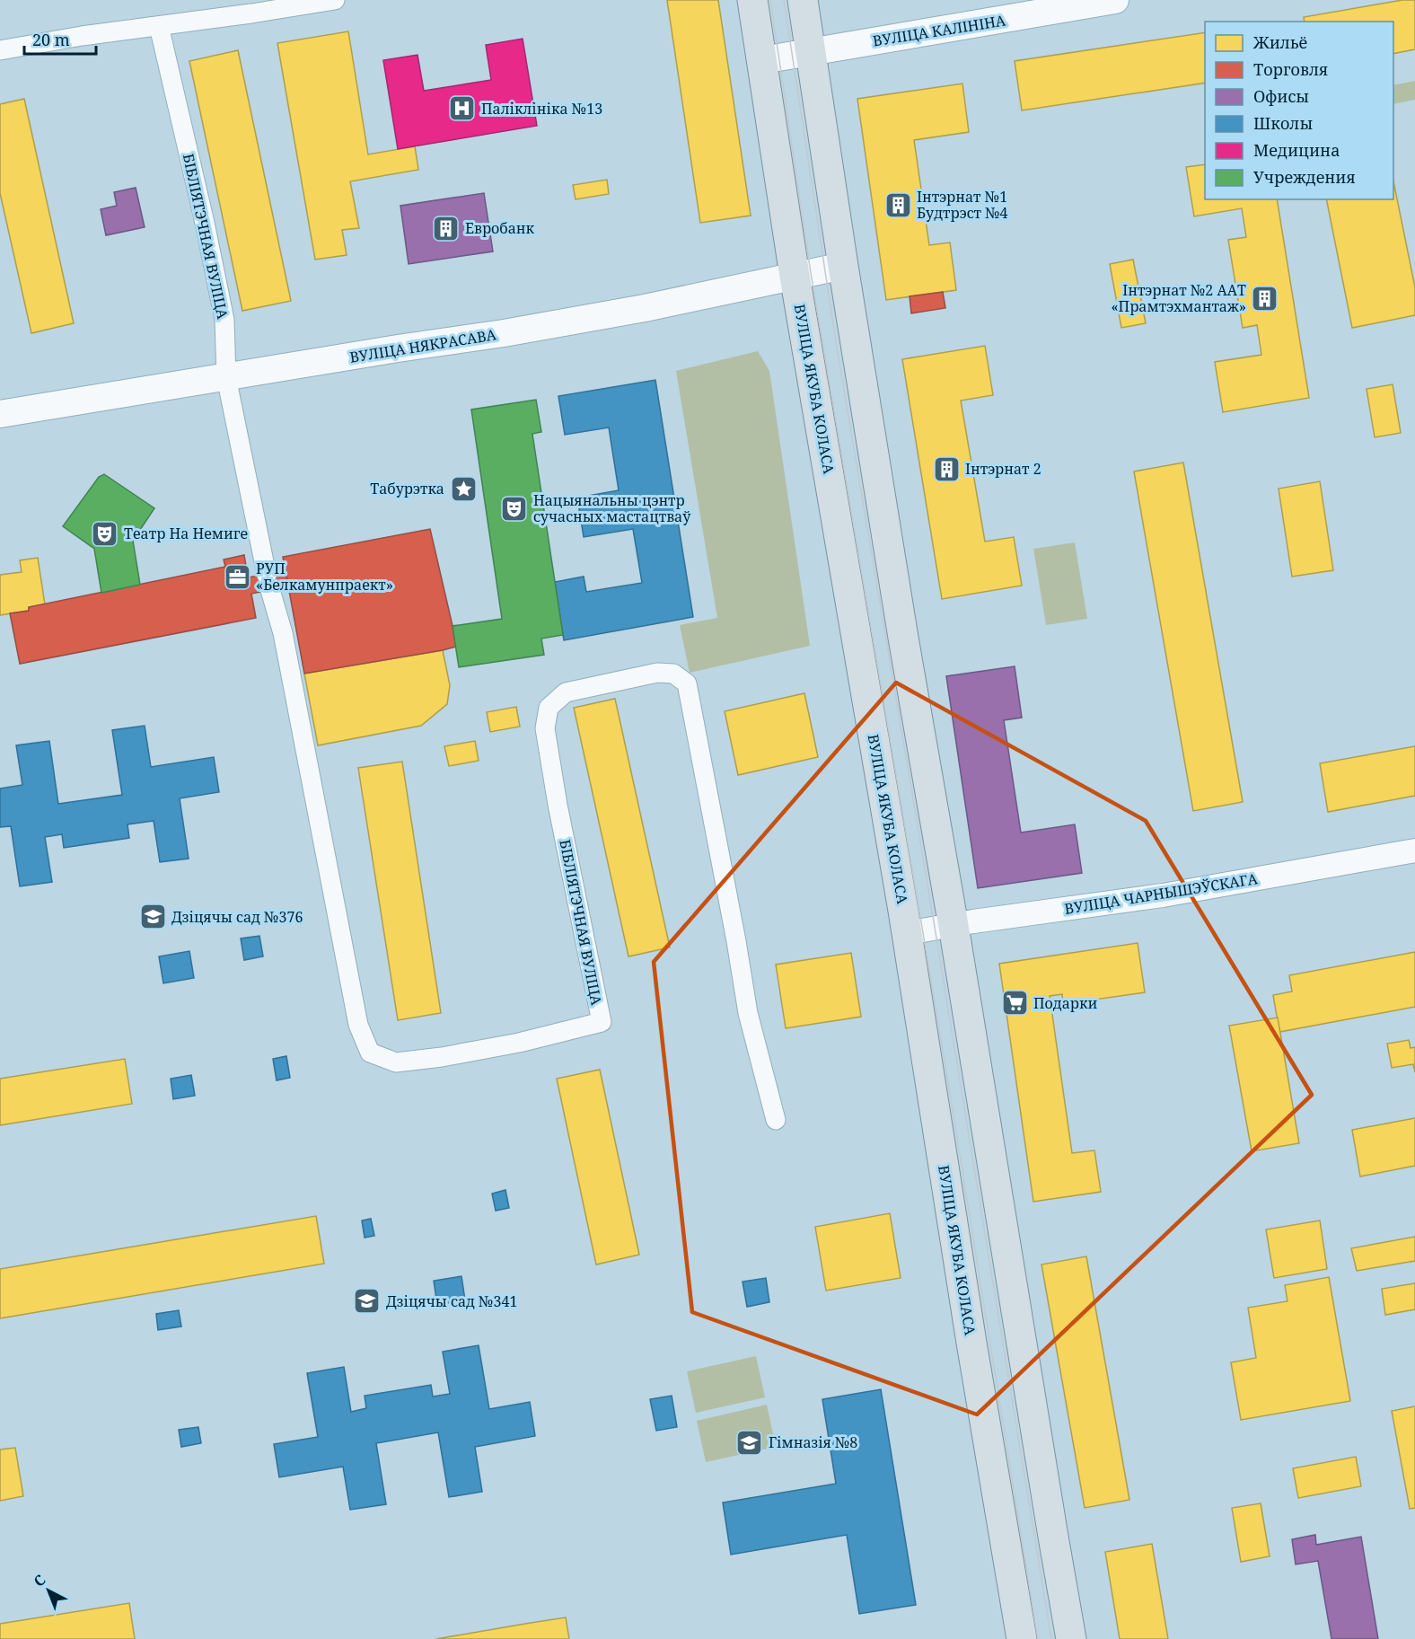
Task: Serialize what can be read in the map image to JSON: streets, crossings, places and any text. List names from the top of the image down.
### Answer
{
  "streets": {
    "main road": ["ВУЛІЦА КАЛІНІНА", "ВУЛІЦА НЯКРАСАВА", "ВУЛІЦА ЯКУБА КОЛАСА"],
    "street": ["БІБЛІЯТЭЧНАЯ ВУЛІЦА", "ВУЛІЦА ЧАРНЫШЭЎСКАГА"]
  },
  "crossings": [
    ["ВУЛІЦА КАЛІНІНА", "ВУЛІЦА ЯКУБА КОЛАСА"],
    ["БІБЛІЯТЭЧНАЯ ВУЛІЦА", "ВУЛІЦА НЯКРАСАВА"],
    ["ВУЛІЦА НЯКРАСАВА", "ВУЛІЦА ЯКУБА КОЛАСА"],
    ["ВУЛІЦА ЯКУБА КОЛАСА", "ВУЛІЦА ЧАРНЫШЭЎСКАГА"]
  ],
  "places": {
    "hospital": ["Паліклініка №13"],
    "building": [
      "Інтэрнат №1 Будтрэст №4",
      "Евробанк",
      "Інтэрнат №2 ААТ «Прамтэхмантаж»",
      "Інтэрнат 2"
    ],
    "place": ["Табурэтка"],
    "theatre": ["Нацыянальны цэнтр сучасных мастацтваў", "Театр На Немиге"],
    "office": ["РУП «Белкамунпраект»"],
    "school or university": ["Дзіцячы сад №376", "Дзіцячы сад №341", "Гімназія №8"],
    "supermarket": ["Подарки"]
  },
  "legend": [
    "Жильё",
    "Торговля",
    "Офисы",
    "Школы",
    "Медицина",
    "Учреждения"
  ],
  "scale_bar": "20 m",
  "north": "top left"
}
